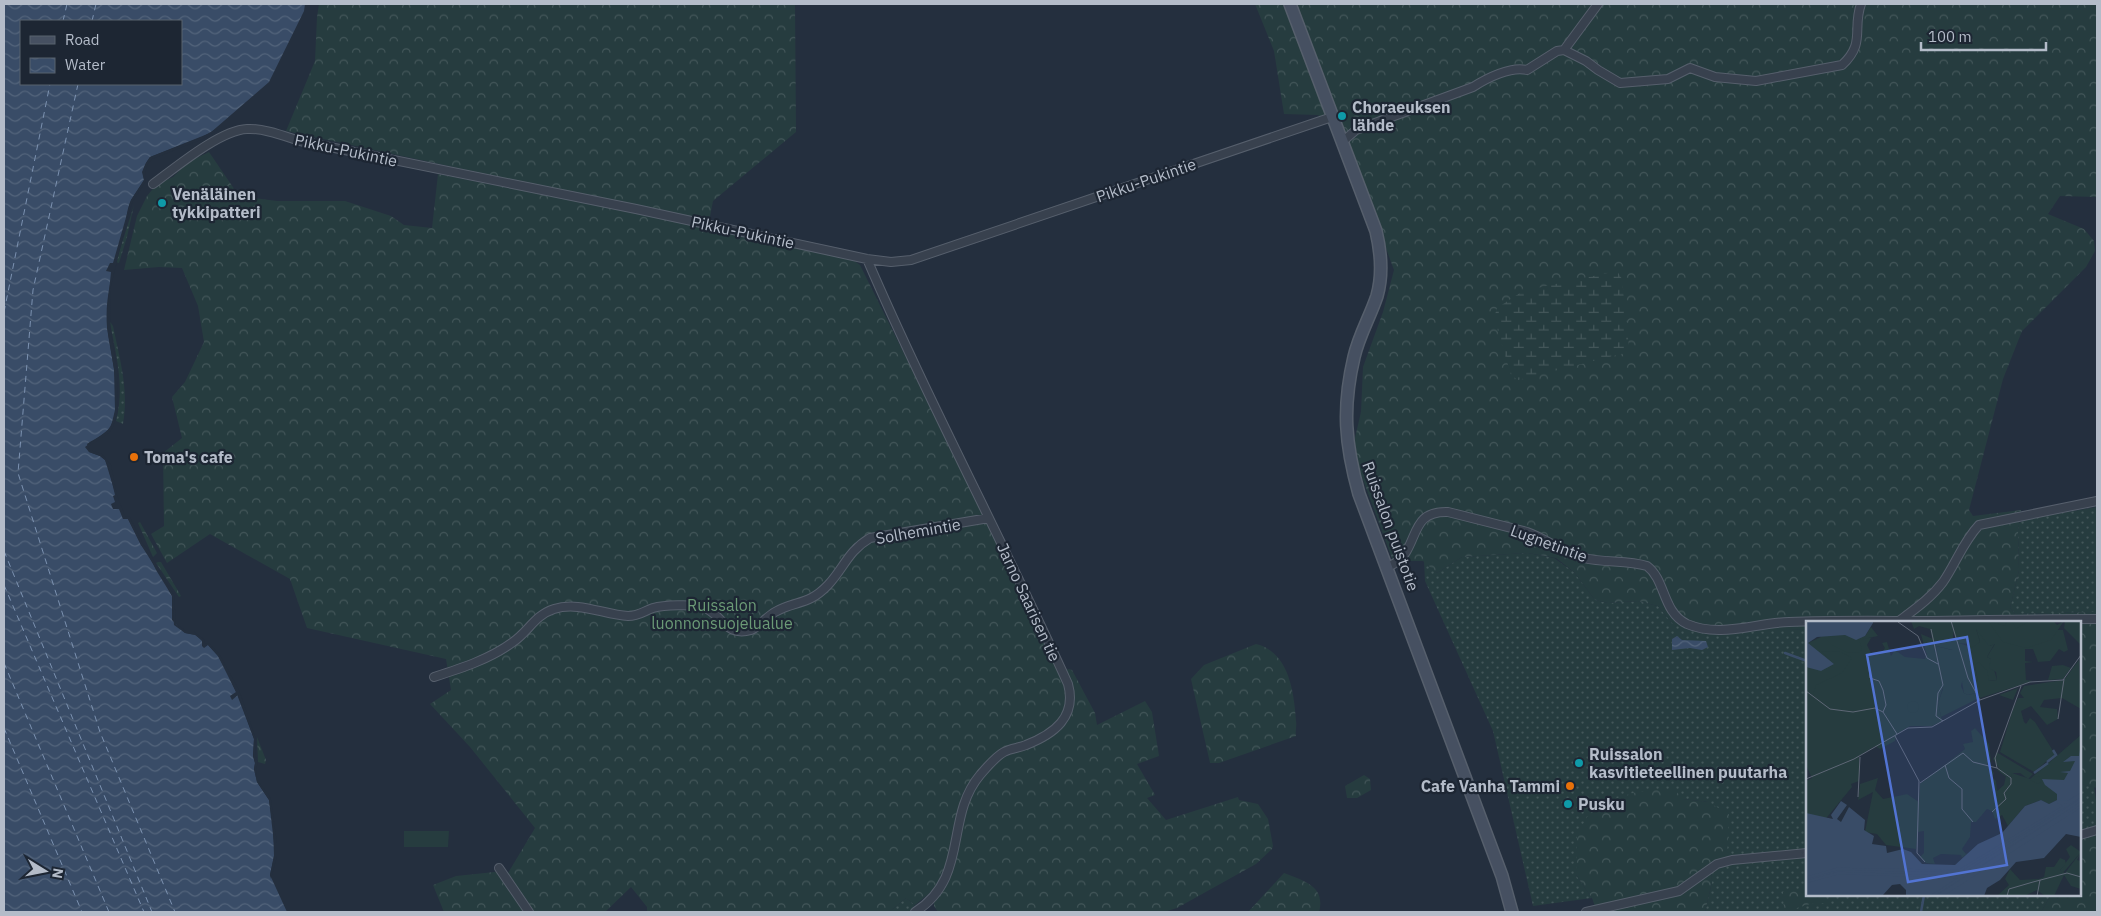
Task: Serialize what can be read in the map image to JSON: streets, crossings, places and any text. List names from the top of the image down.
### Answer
{
  "streets": {
    "street": [
      "Pikku-Pukintie",
      "Ruissalon puistotie",
      "Solhemintie",
      "Lugnetintie",
      "Jarno Saarisen tie"
    ]
  },
  "crossings": [
    ["Pikku-Pukintie", "Ruissalon puistotie"],
    ["Pikku-Pukintie", "Jarno Saarisen tie"],
    ["Ruissalon puistotie", "Lugnetintie"],
    ["Solhemintie", "Jarno Saarisen tie"]
  ],
  "parks": ["Ruissalon luonnonsuojelualue"],
  "places": [
    "Choraeuksen lähde",
    "Venäläinen tykkipatteri",
    "Toma's cafe",
    "Ruissalon kasvitieteellinen puutarha",
    "Cafe Vanha Tammi",
    "Pusku"
  ],
  "legend": ["Road", "Water"],
  "scale_bar": "100 m",
  "north": "right"
}
